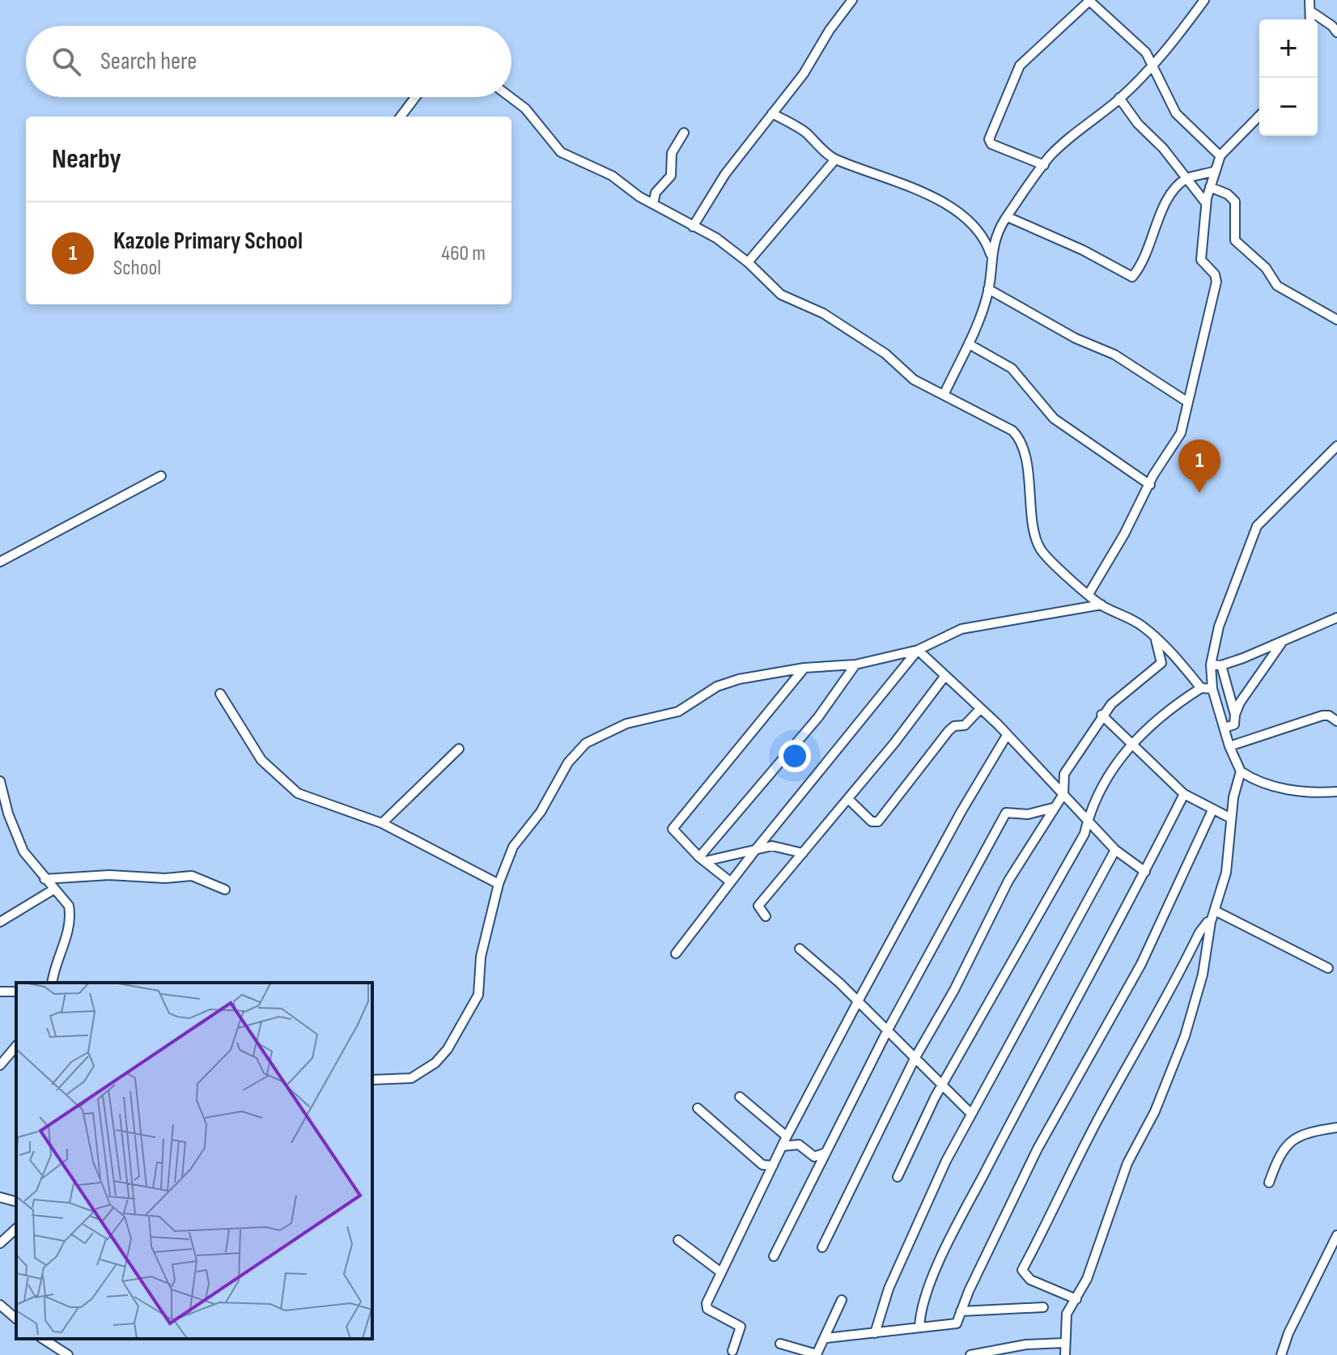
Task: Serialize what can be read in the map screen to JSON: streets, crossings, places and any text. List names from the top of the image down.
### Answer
{
  "page": {
    "map_buttons": ["+", "−"],
    "search": "Search here",
    "heading": "Nearby",
    "list": [
      {
        "mark": "1",
        "name": "Kazole Primary School",
        "note": "School",
        "value": "460 m"
      }
    ],
    "pins": "1"
  }
}
